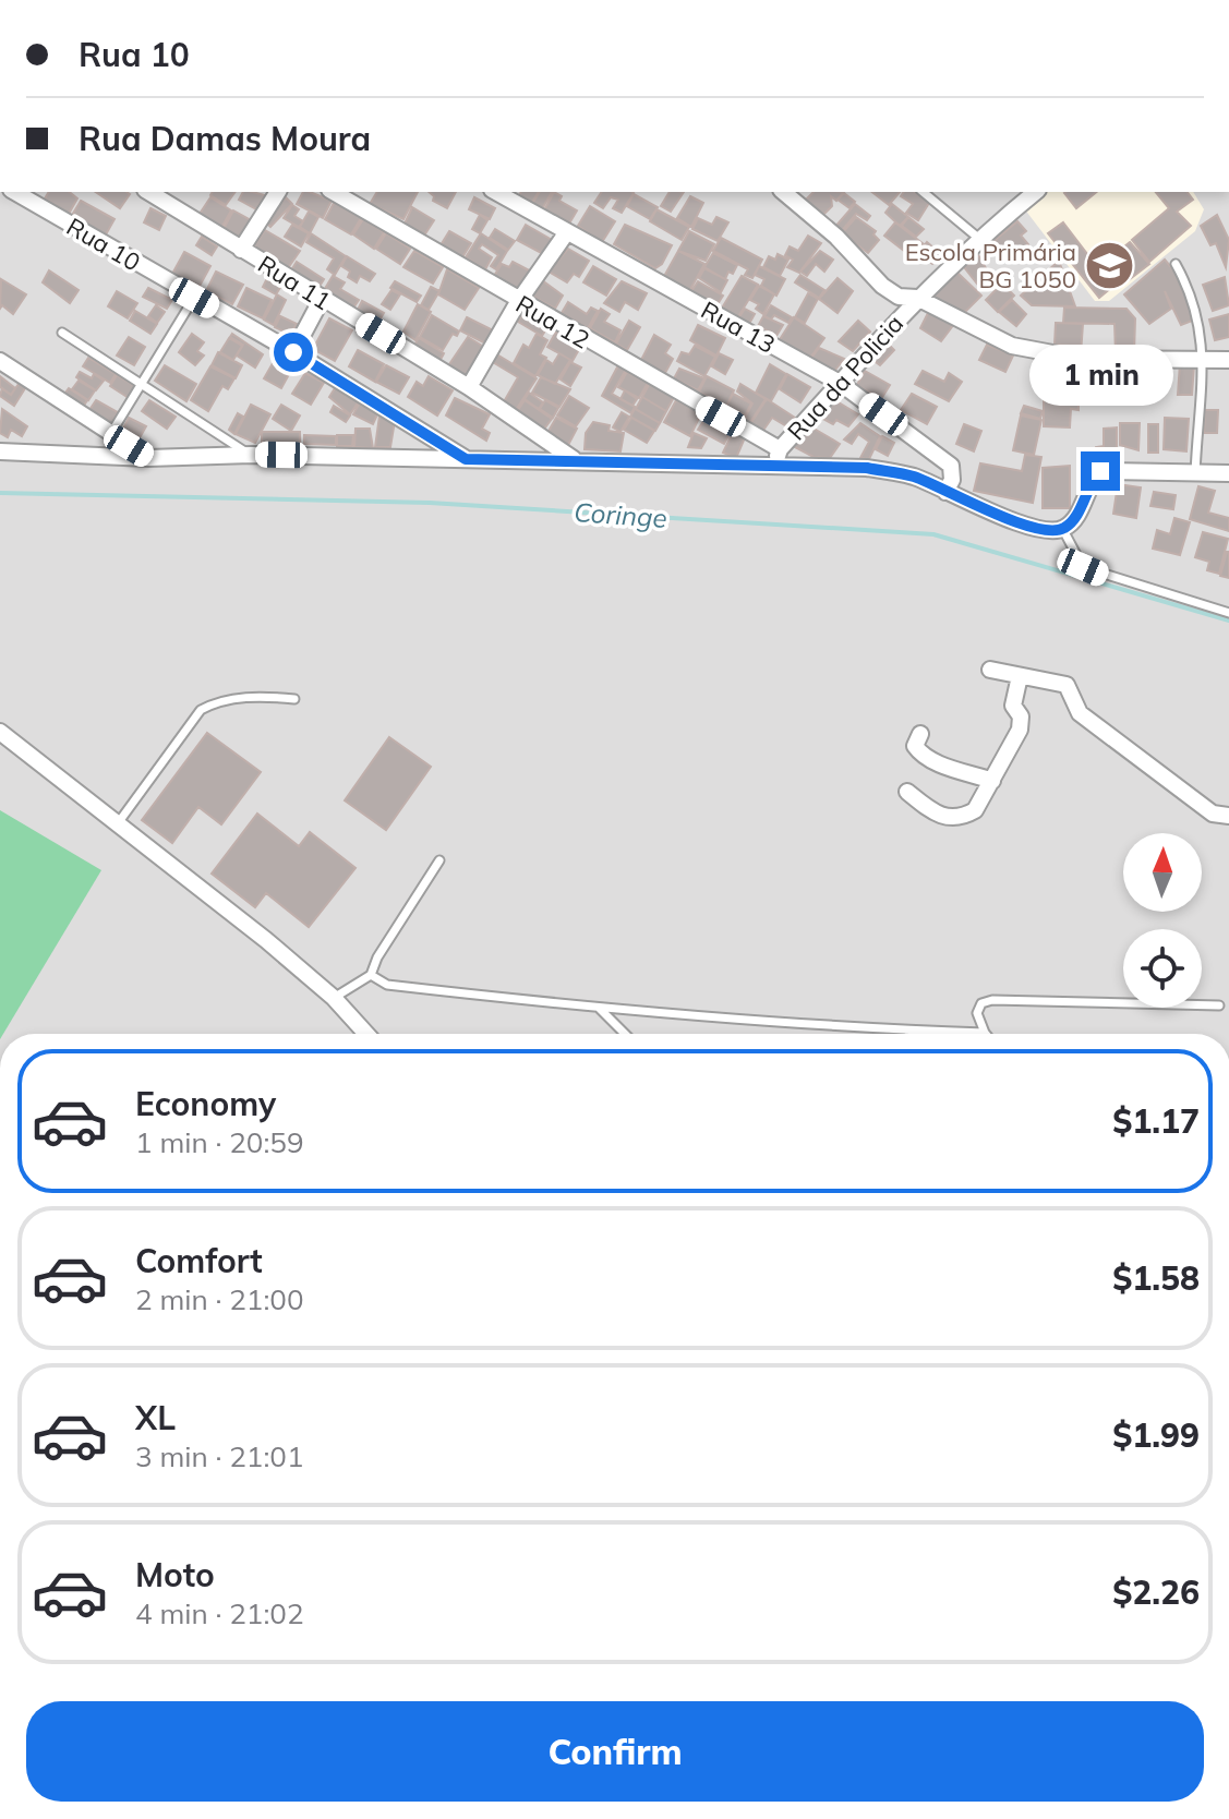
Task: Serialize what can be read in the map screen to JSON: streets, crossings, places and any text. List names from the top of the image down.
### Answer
{
  "streets": {
    "street": [
      "Rua 10",
      "Rua 11",
      "Rua 12",
      "Rua 13",
      "Rua da Policia"
    ]
  },
  "crossings": [
    ["Rua 12", "Rua da Policia"],
    ["Rua 13", "Rua da Policia"]
  ],
  "water": ["Coringe"],
  "places": {
    "school or university": ["Escola Primária BG 1050"]
  },
  "north": "top",
  "page": {
    "banner": ["Rua 10", "Rua Damas Moura"],
    "bubble": "1 min",
    "list": [
      {
        "name": "Economy",
        "note": "1 min · 20:59",
        "value": "$1.17"
      },
      {
        "name": "Comfort",
        "note": "2 min · 21:00",
        "value": "$1.58"
      },
      {
        "name": "XL",
        "note": "3 min · 21:01",
        "value": "$1.99"
      },
      {
        "name": "Moto",
        "note": "4 min · 21:02",
        "value": "$2.26"
      }
    ],
    "buttons": "Confirm"
  }
}
